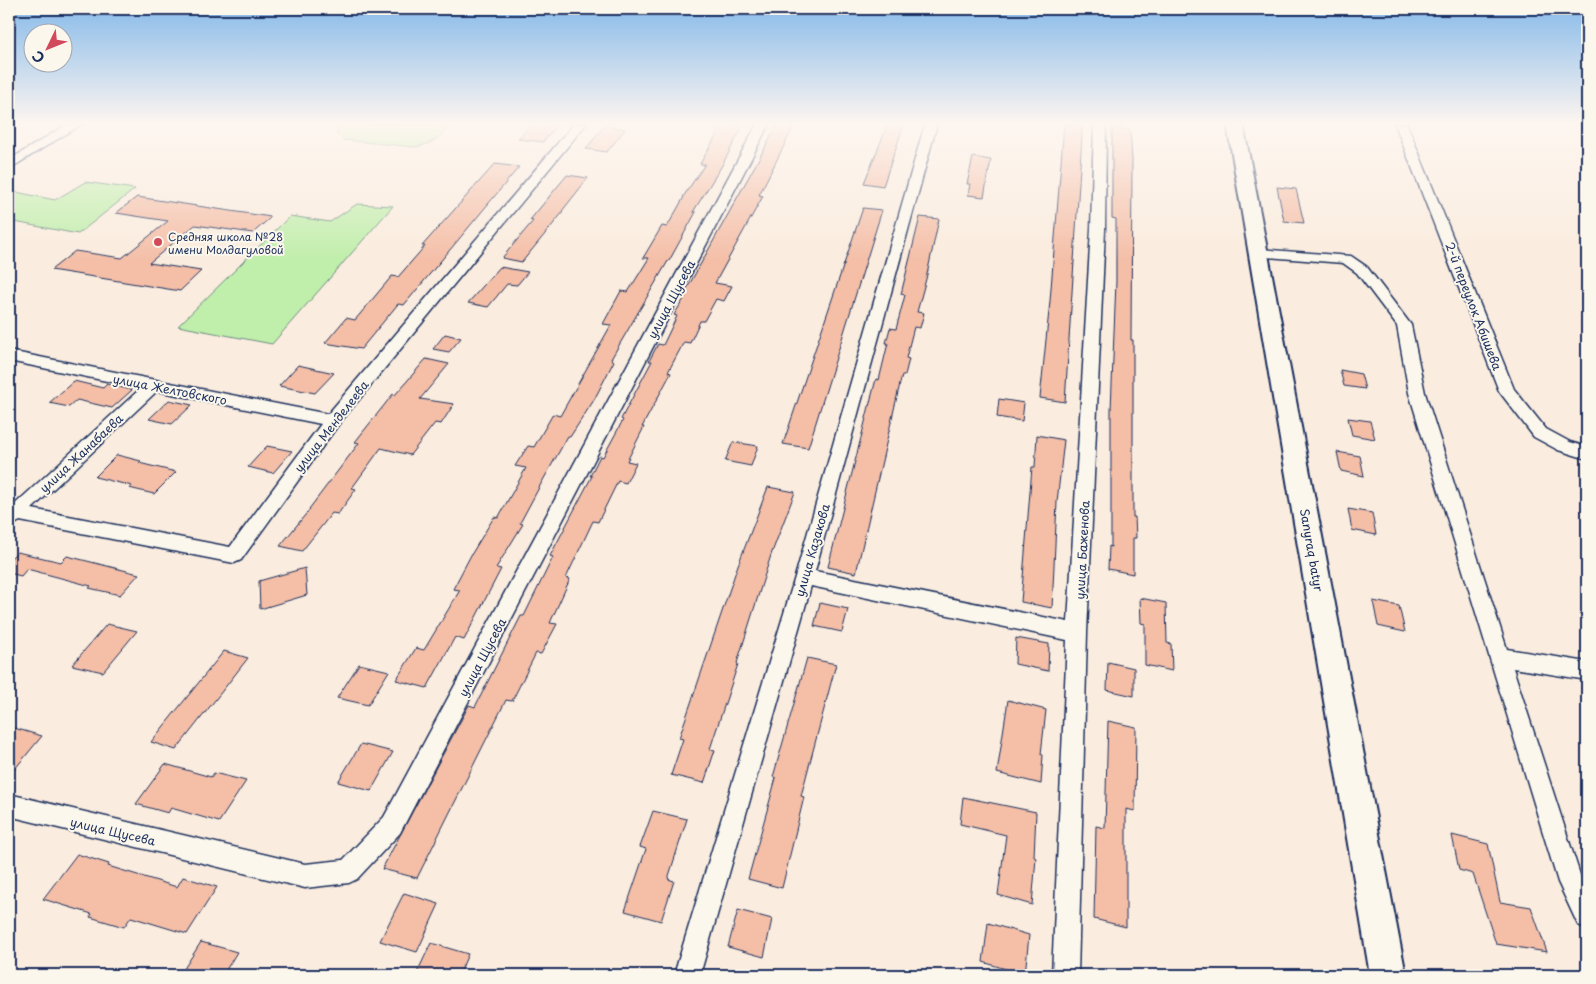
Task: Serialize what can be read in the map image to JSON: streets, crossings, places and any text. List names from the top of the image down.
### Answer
{
  "streets": {
    "street": [
      "улица Щусева",
      "2-й переулок Абишева",
      "улица Желтовского",
      "улица Менделеева",
      "улица Жанабаева",
      "улица Казакова",
      "улица Баженова",
      "Sanyraq batyr"
    ]
  },
  "crossings": [
    ["улица Желтовского", "улица Менделеева"],
    ["улица Желтовского", "улица Жанабаева"],
    ["улица Менделеева", "улица Жанабаева"]
  ],
  "places": ["Средняя школа №28 имени Молдагуловой"],
  "north": "bottom left"
}
